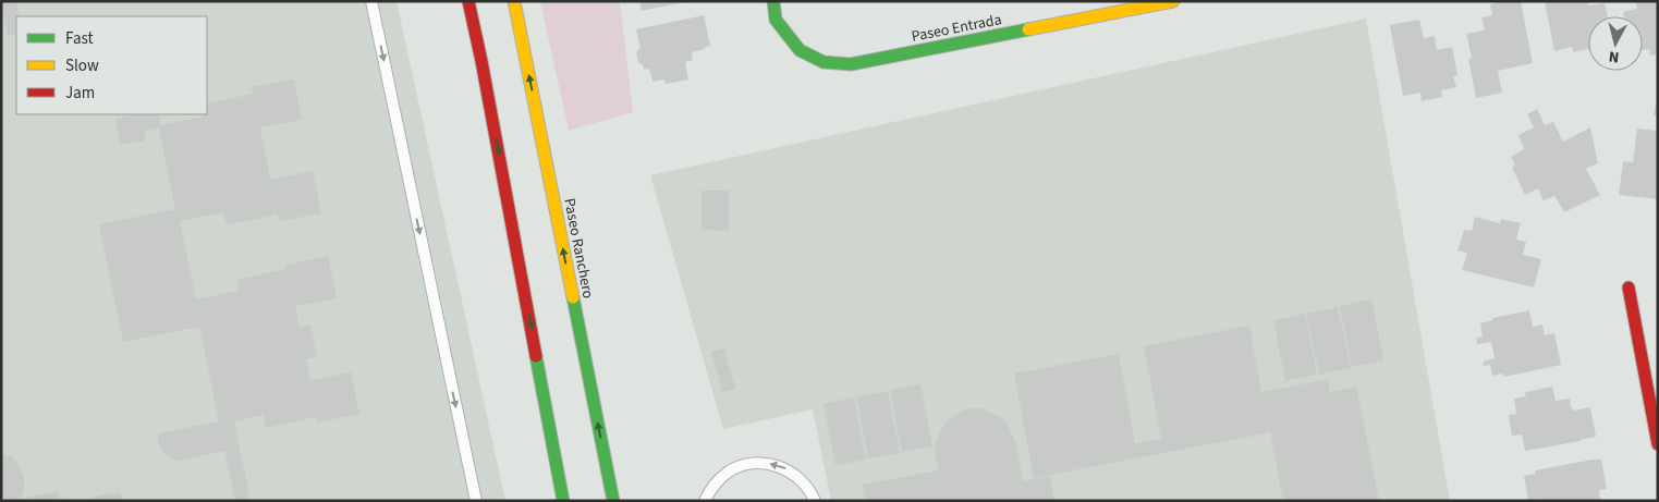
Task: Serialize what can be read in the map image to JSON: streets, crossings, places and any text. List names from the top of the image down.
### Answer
{
  "streets": {
    "main road": ["Paseo Entrada", "Paseo Ranchero"]
  },
  "legend": ["Fast", "Slow", "Jam"],
  "north": "bottom"
}
